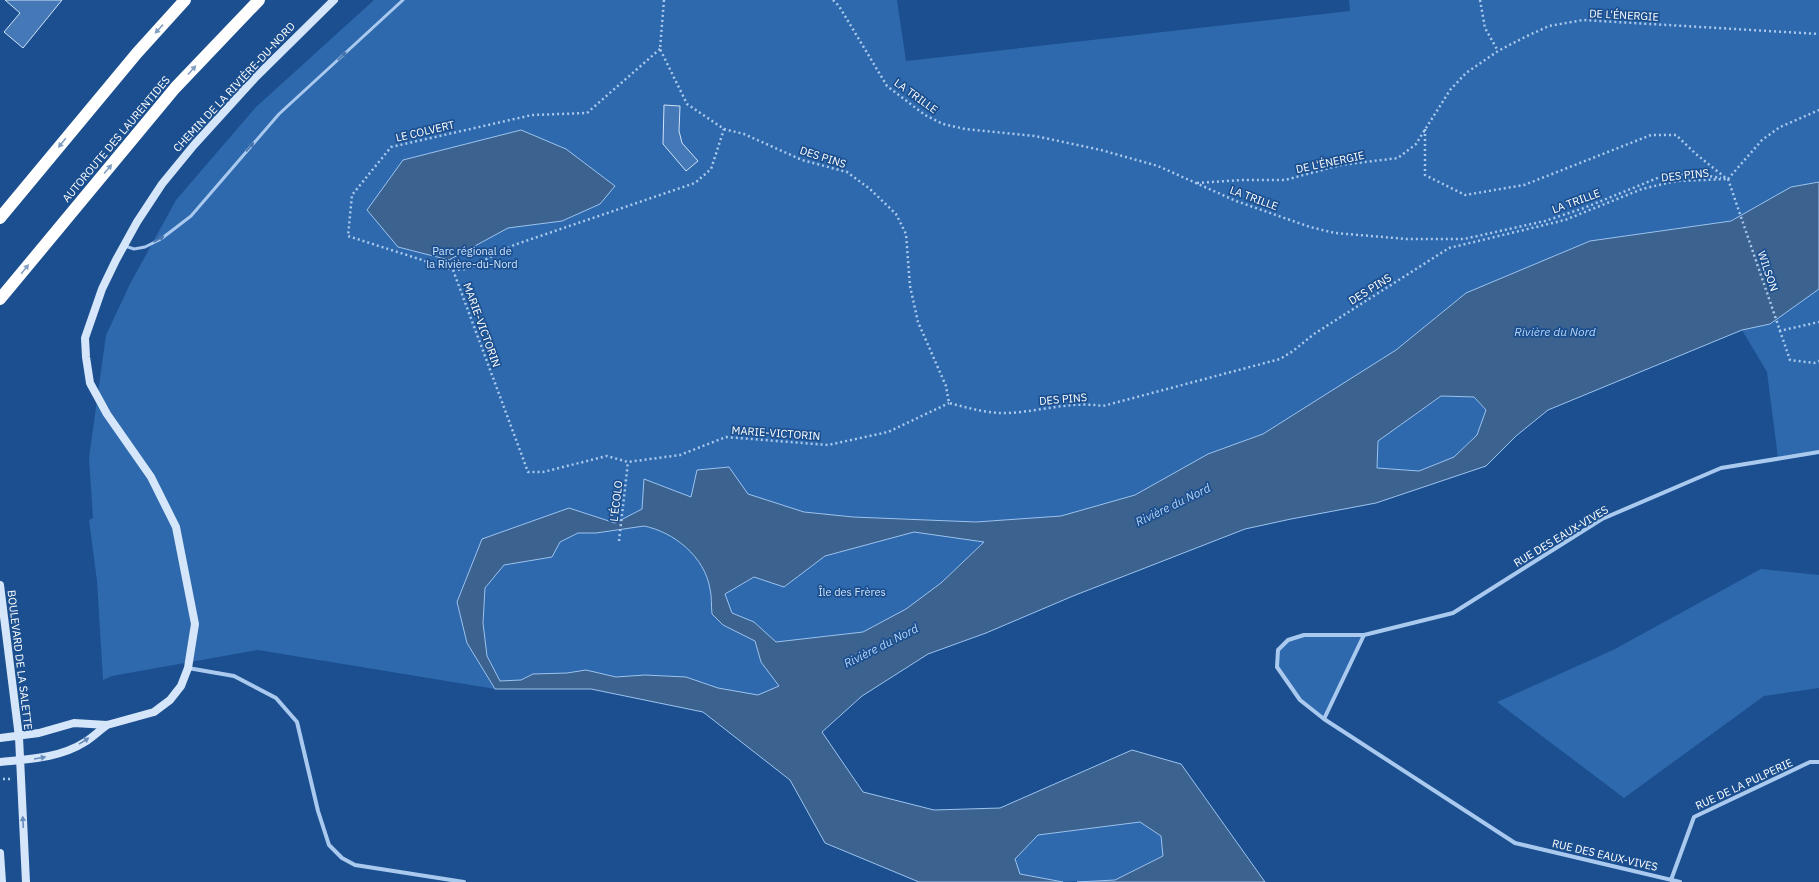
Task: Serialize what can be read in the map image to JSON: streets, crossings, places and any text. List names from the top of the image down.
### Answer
{
  "streets": {
    "highway": ["AUTOROUTE DES LAURENTIDES"],
    "street": [
      "CHEMIN DE LA RIVIÈRE-DU-NORD",
      "RUE DES EAUX-VIVES",
      "BOULEVARD DE LA SALETTE",
      "RUE DE LA PULPERIE"
    ],
    "path": [
      "DE L'ÉNERGIE",
      "LA TRILLE",
      "LE COLVERT",
      "DES PINS",
      "WILSON",
      "MARIE-VICTORIN",
      "L'ÉCOLO"
    ]
  },
  "crossings": [
    ["DE L'ÉNERGIE", "LA TRILLE"],
    ["CHEMIN DE LA RIVIÈRE-DU-NORD", "BOULEVARD DE LA SALETTE"],
    ["LA TRILLE", "DES PINS"],
    ["LA TRILLE", "WILSON"],
    ["LE COLVERT", "DES PINS"],
    ["LE COLVERT", "MARIE-VICTORIN"],
    ["DES PINS", "WILSON"],
    ["DES PINS", "MARIE-VICTORIN"],
    ["MARIE-VICTORIN", "L'ÉCOLO"],
    ["RUE DES EAUX-VIVES", "RUE DE LA PULPERIE"]
  ],
  "one_way": ["BOULEVARD DE LA SALETTE"],
  "water": ["Rivière du Nord"],
  "parks": ["Parc régional de la Rivière-du-Nord", "Île des Frères"]
}
